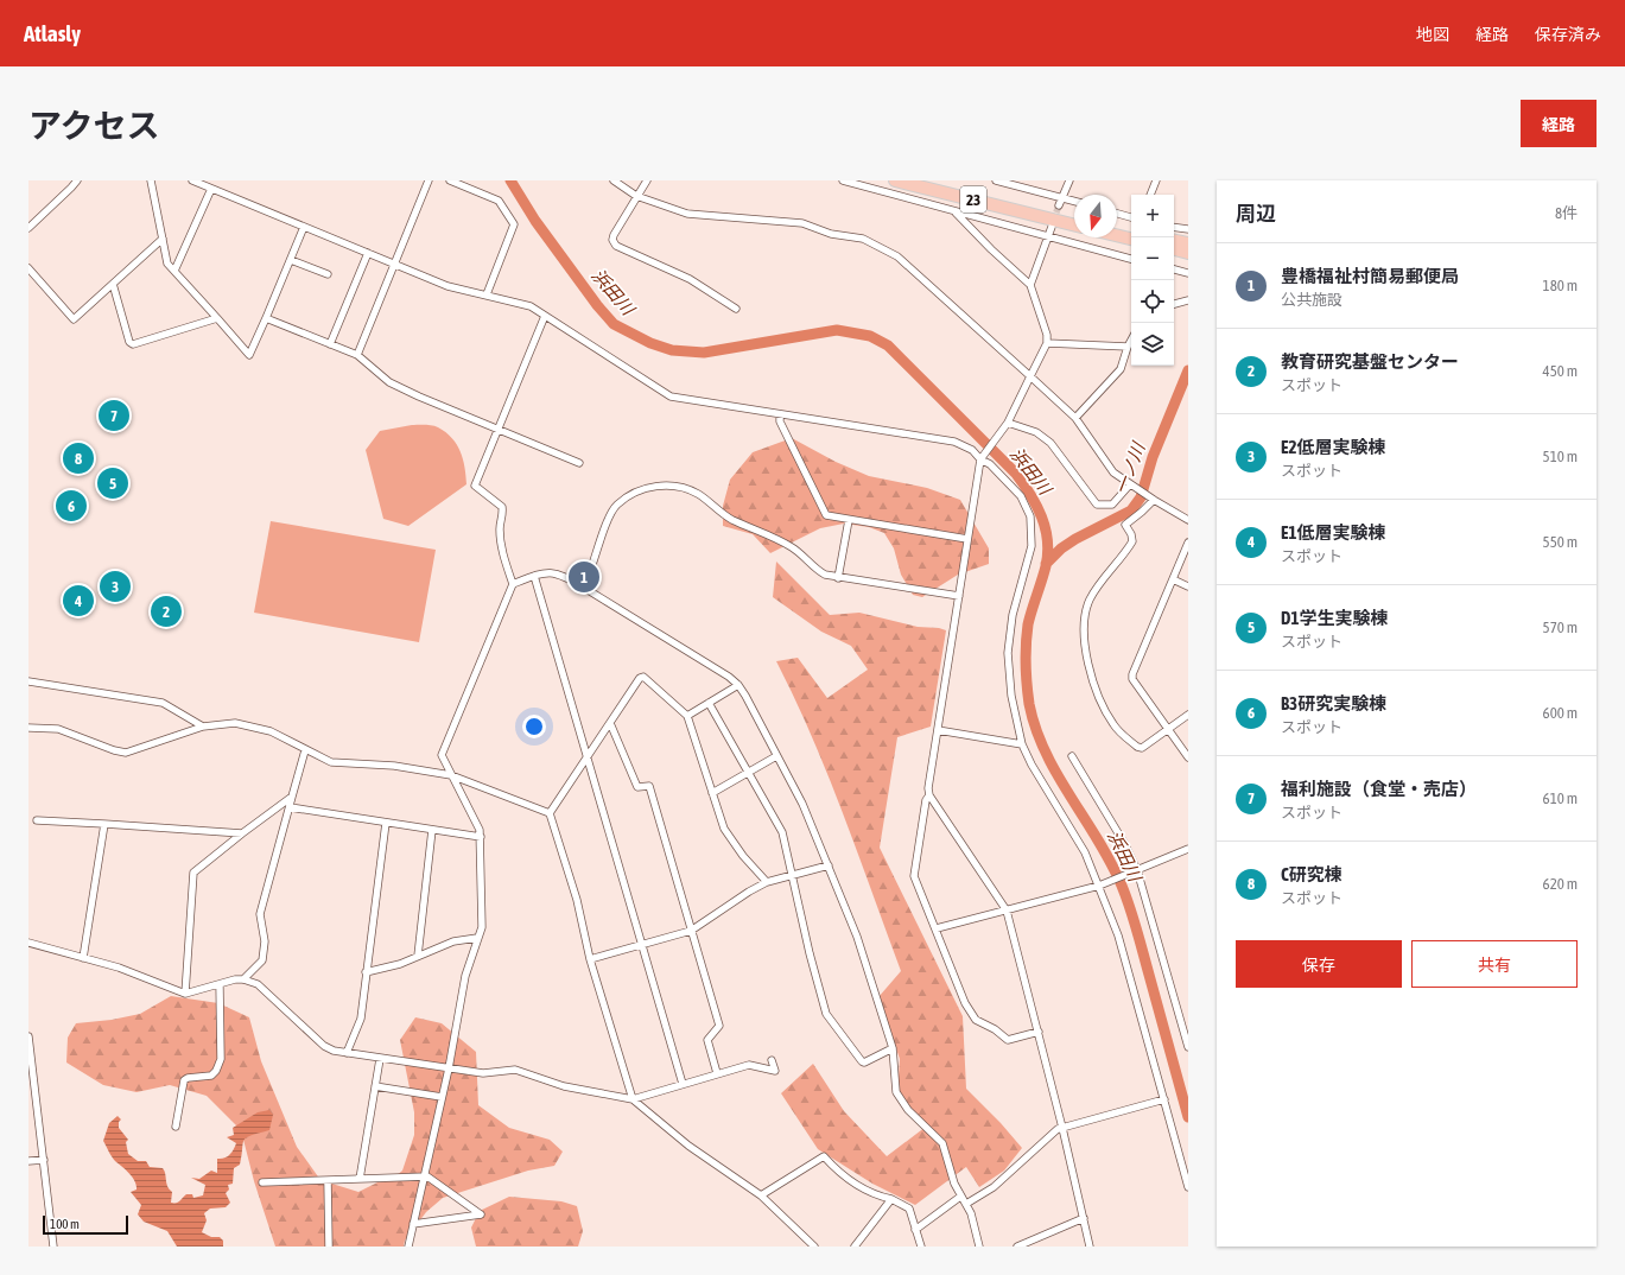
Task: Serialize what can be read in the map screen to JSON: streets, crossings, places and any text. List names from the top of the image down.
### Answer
{
  "streets": {
    "highway": ["23"]
  },
  "water": ["浜田川", "一ノ川"],
  "scale_bar": "100 m",
  "north": "bottom",
  "page": {
    "header": "Atlasly",
    "nav": ["地図", "経路", "保存済み"],
    "title": "アクセス",
    "buttons": [
      "経路",
      ["保存", "共有"]
    ],
    "heading": ["周辺", "8件"],
    "map_buttons": ["+", "−"],
    "list": [
      {
        "mark": "1",
        "name": "豊橋福祉村簡易郵便局",
        "note": "公共施設",
        "value": "180 m"
      },
      {
        "mark": "2",
        "name": "教育研究基盤センター",
        "note": "スポット",
        "value": "450 m"
      },
      {
        "mark": "3",
        "name": "E2低層実験棟",
        "note": "スポット",
        "value": "510 m"
      },
      {
        "mark": "4",
        "name": "E1低層実験棟",
        "note": "スポット",
        "value": "550 m"
      },
      {
        "mark": "5",
        "name": "D1学生実験棟",
        "note": "スポット",
        "value": "570 m"
      },
      {
        "mark": "6",
        "name": "B3研究実験棟",
        "note": "スポット",
        "value": "600 m"
      },
      {
        "mark": "7",
        "name": "福利施設（食堂・売店）",
        "note": "スポット",
        "value": "610 m"
      },
      {
        "mark": "8",
        "name": "C研究棟",
        "note": "スポット",
        "value": "620 m"
      }
    ],
    "pins": [
      "7",
      "8",
      "5",
      "6",
      "1",
      "3",
      "4",
      "2"
    ],
    "scale": "100 m"
  }
}
